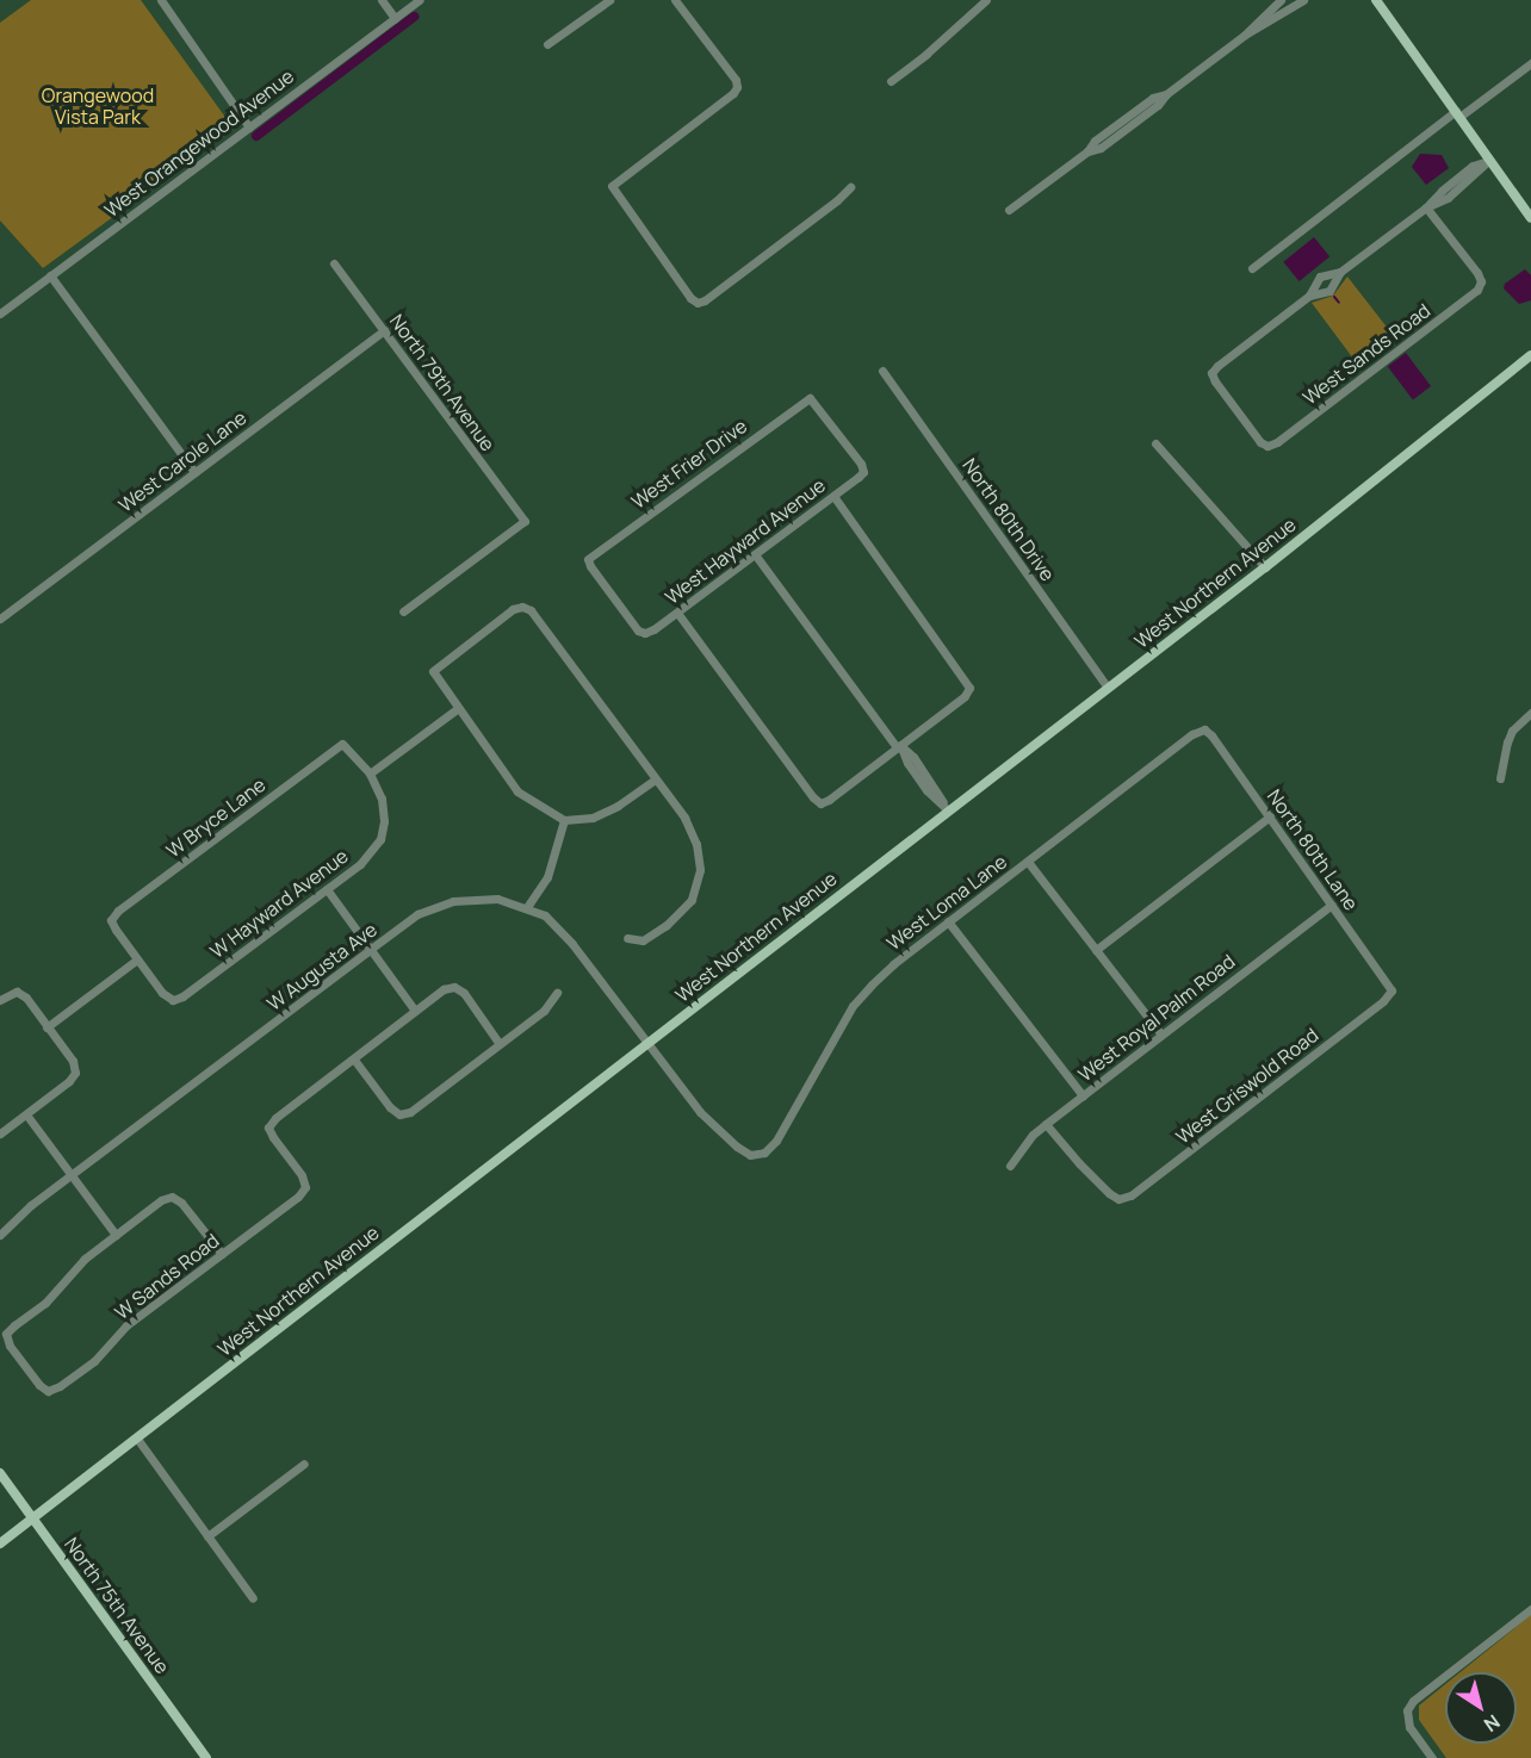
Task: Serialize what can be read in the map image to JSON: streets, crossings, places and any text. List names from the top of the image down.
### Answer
{
  "streets": {
    "main road": ["West Northern Avenue", "North 75th Avenue"],
    "street": [
      "West Orangewood Avenue",
      "West Sands Road",
      "North 79th Avenue",
      "West Carole Lane",
      "West Frier Drive",
      "North 80th Drive",
      "West Hayward Avenue",
      "W Bryce Lane",
      "North 80th Lane",
      "West Loma Lane",
      "W Hayward Avenue",
      "W Augusta Ave",
      "West Royal Palm Road",
      "West Griswold Road",
      "W Sands Road"
    ]
  },
  "crossings": [
    ["North 79th Avenue", "West Carole Lane"],
    ["West Frier Drive", "West Hayward Avenue"],
    ["North 80th Drive", "West Northern Avenue"],
    ["West Northern Avenue", "West Loma Lane"],
    ["West Northern Avenue", "North 75th Avenue"],
    ["W Bryce Lane", "W Hayward Avenue"],
    ["North 80th Lane", "West Loma Lane"],
    ["North 80th Lane", "West Royal Palm Road"],
    ["North 80th Lane", "West Griswold Road"],
    ["West Royal Palm Road", "West Griswold Road"]
  ],
  "parks": ["Orangewood Vista Park"],
  "north": "bottom right"
}
